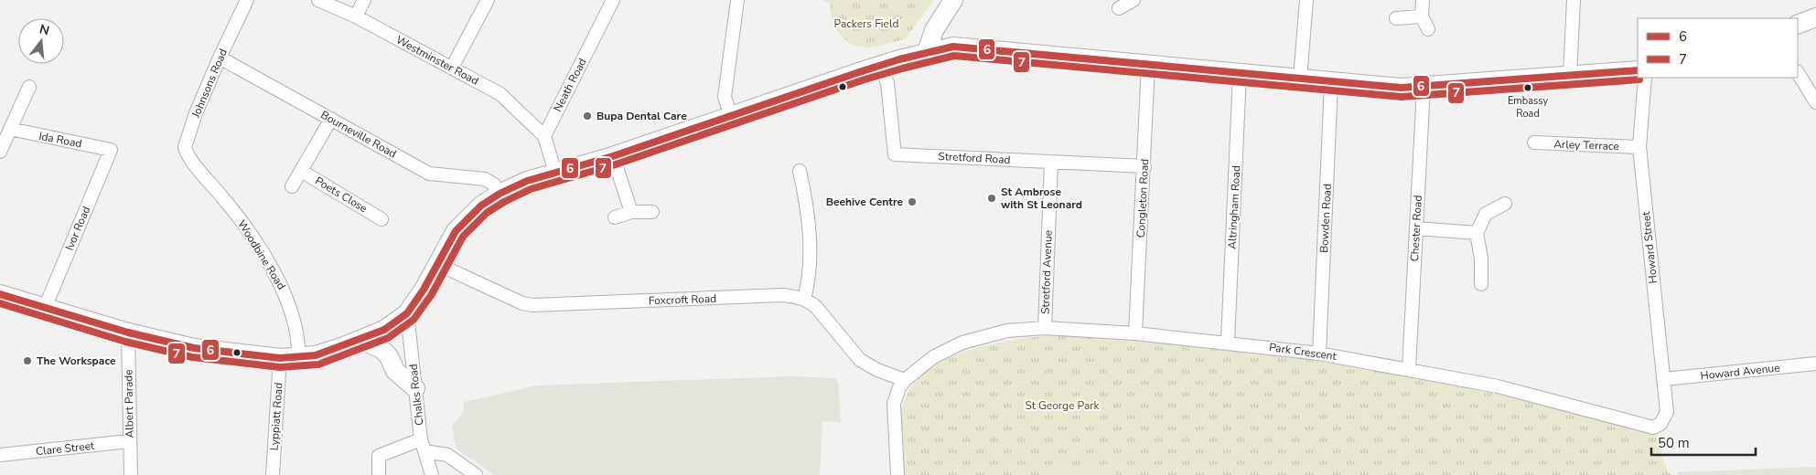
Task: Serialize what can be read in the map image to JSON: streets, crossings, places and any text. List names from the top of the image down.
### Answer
{
  "streets": {
    "street": [
      "Westminster Road",
      "Johnsons Road",
      "Neath Road",
      "Bourneville Road",
      "Ida Road",
      "Arley Terrace",
      "Stretford Road",
      "Poets Close",
      "Congleton Road",
      "Altringham Road",
      "Bowden Road",
      "Ivor Road",
      "Chester Road",
      "Howard Street",
      "Woodbine Road",
      "Stretford Avenue",
      "Foxcroft Road",
      "Park Crescent",
      "Howard Avenue",
      "Chalks Road",
      "Albert Parade",
      "Lyppiatt Road",
      "Clare Street"
    ]
  },
  "crossings": [
    ["Westminster Road", "Neath Road"],
    ["Johnsons Road", "Bourneville Road"],
    ["Johnsons Road", "Woodbine Road"],
    ["Ida Road", "Ivor Road"],
    ["Arley Terrace", "Howard Street"],
    ["Stretford Road", "Congleton Road"],
    ["Stretford Road", "Stretford Avenue"],
    ["Congleton Road", "Park Crescent"],
    ["Altringham Road", "Park Crescent"],
    ["Bowden Road", "Park Crescent"],
    ["Chester Road", "Park Crescent"],
    ["Howard Street", "Park Crescent"],
    ["Howard Street", "Howard Avenue"],
    ["Woodbine Road", "Lyppiatt Road"],
    ["Stretford Avenue", "Park Crescent"],
    ["Foxcroft Road", "Park Crescent"],
    ["Albert Parade", "Clare Street"]
  ],
  "parks": ["Packers Field", "St George Park"],
  "places": [
    "Embassy Road",
    "Bupa Dental Care",
    "St Ambrose with St Leonard",
    "Beehive Centre",
    "The Workspace"
  ],
  "lines": ["transit line 6", "transit line 7"],
  "legend": ["6", "7"],
  "scale_bar": "50 m",
  "north": "top"
}
